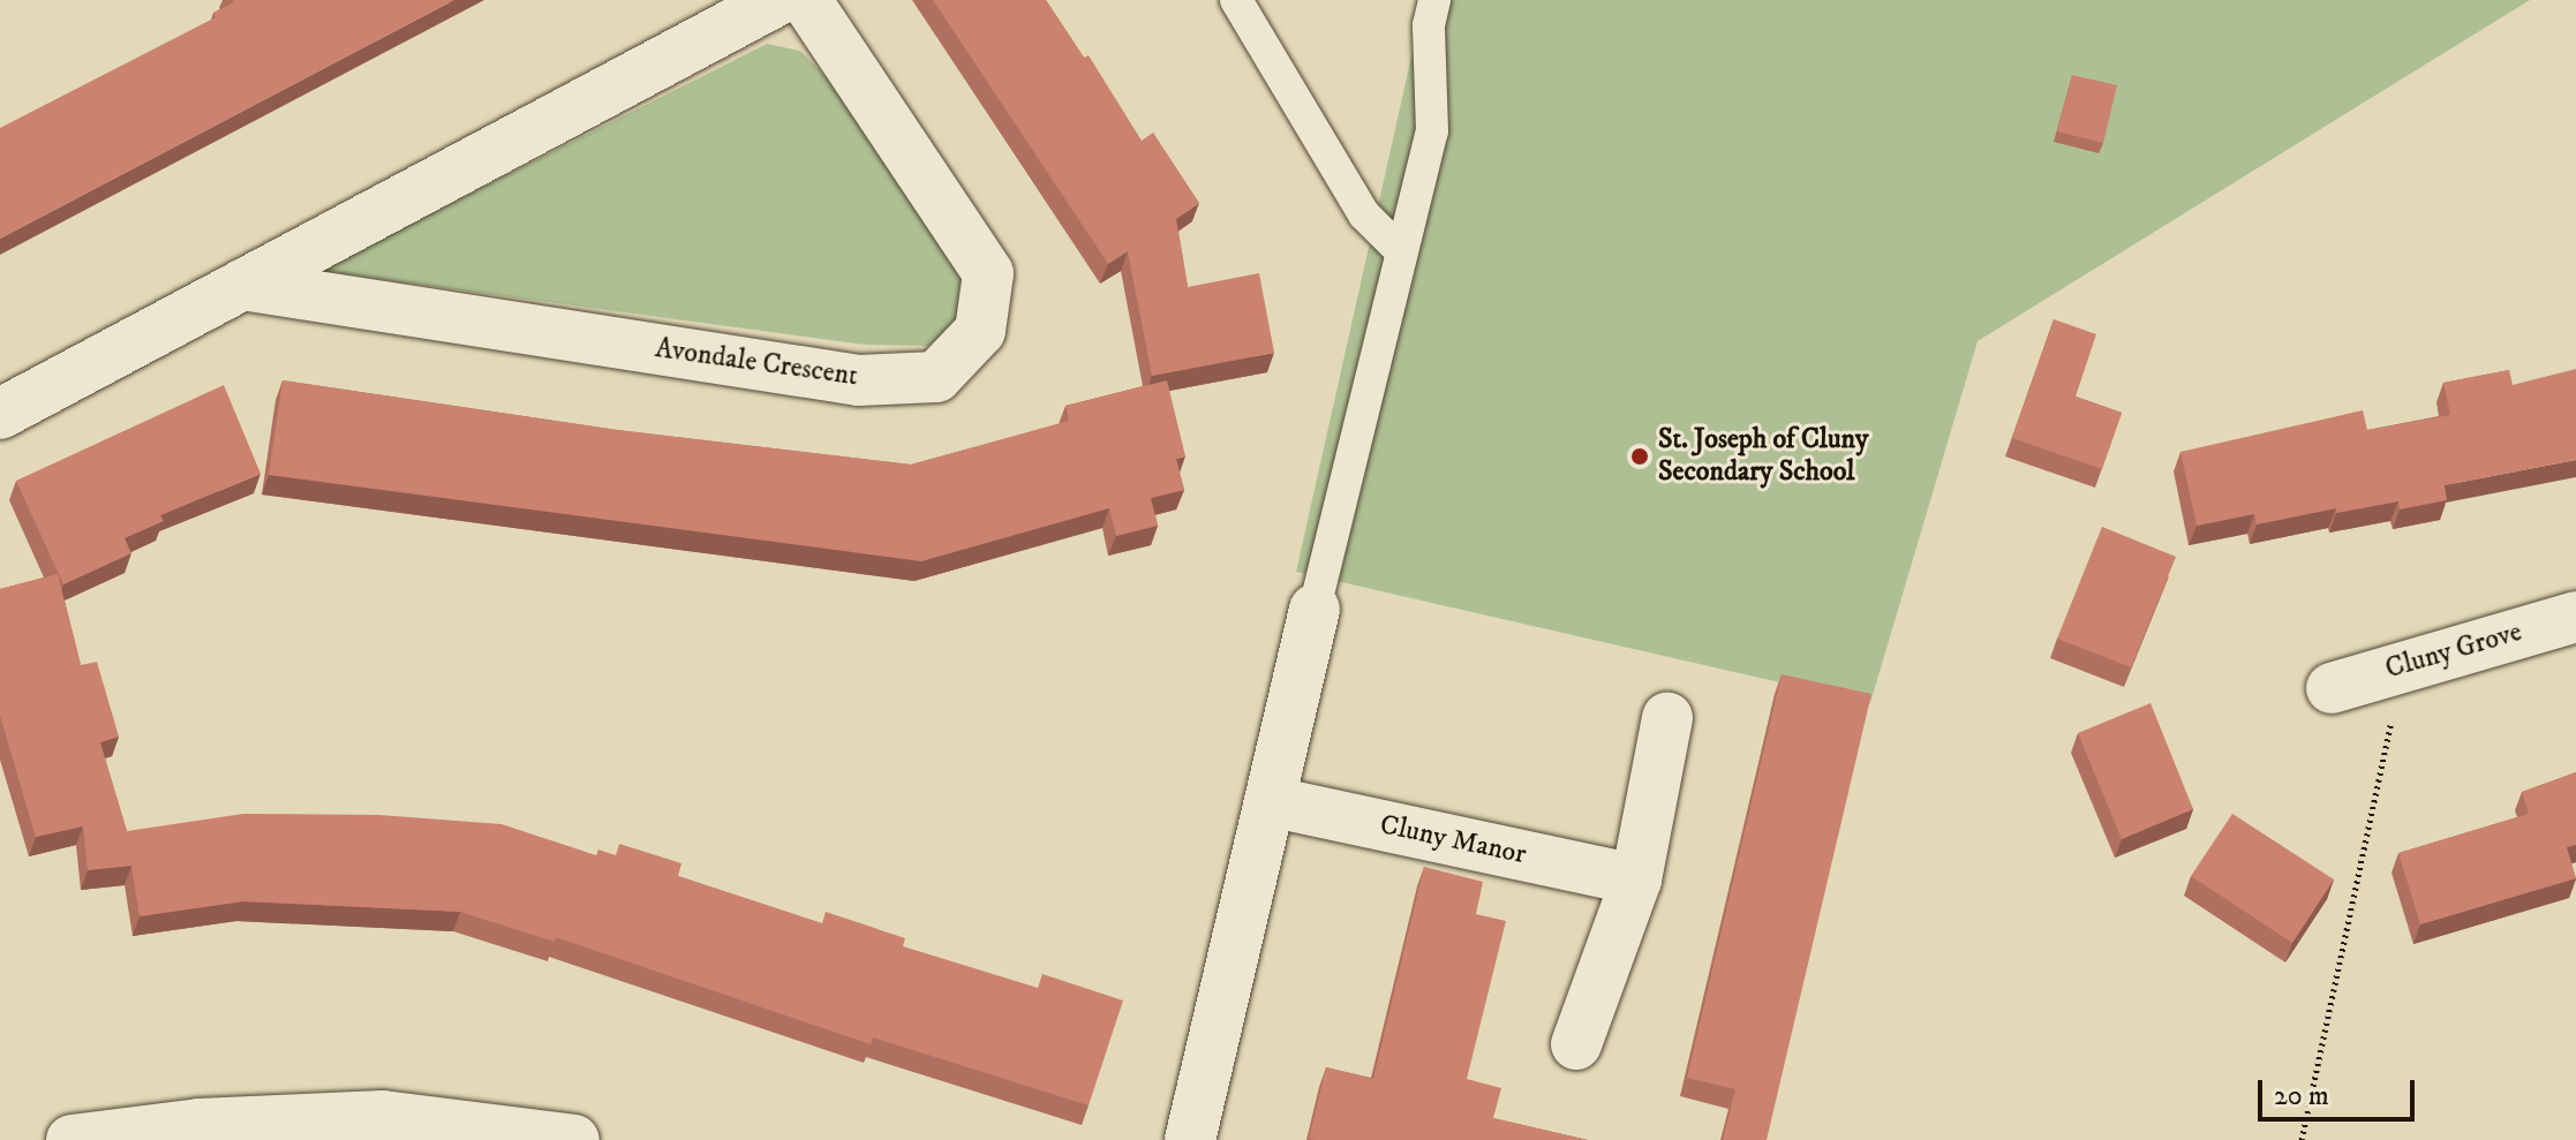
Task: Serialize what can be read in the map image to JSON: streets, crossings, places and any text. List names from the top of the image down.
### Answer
{
  "streets": {
    "street": ["Avondale Crescent", "Cluny Grove", "Cluny Manor"]
  },
  "places": ["St. Joseph of Cluny Secondary School"],
  "scale_bar": "20 m"
}
